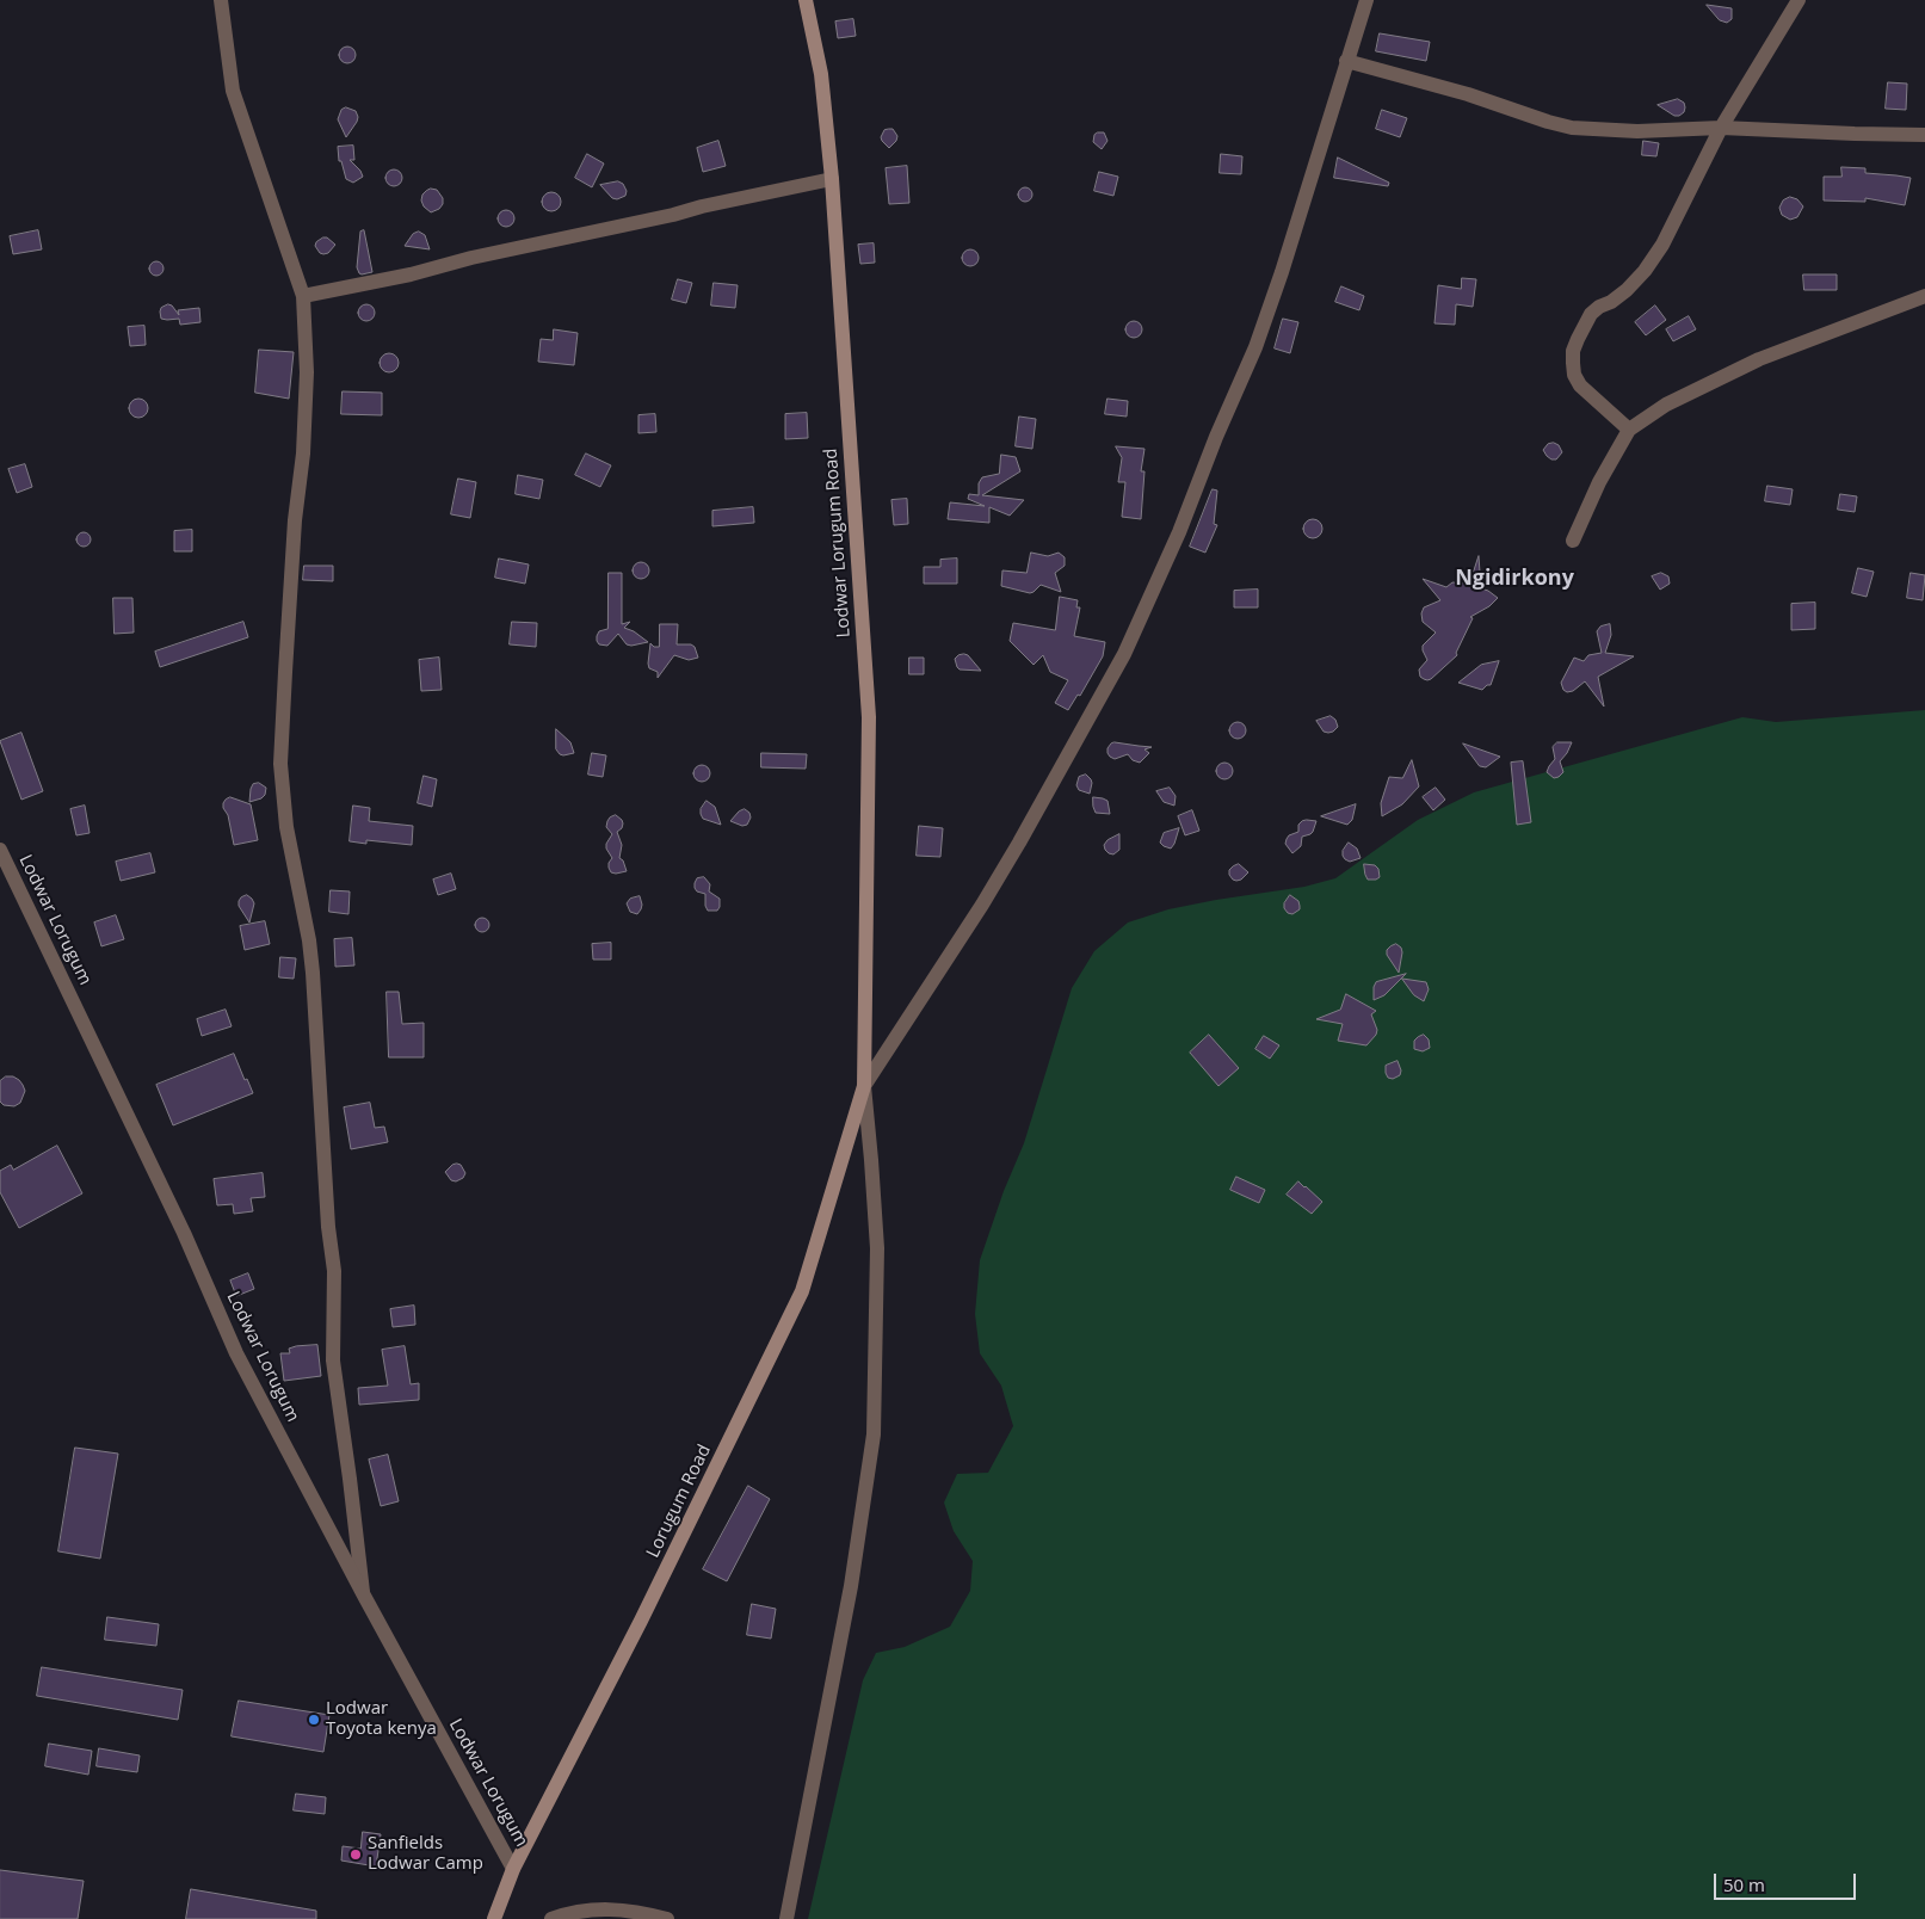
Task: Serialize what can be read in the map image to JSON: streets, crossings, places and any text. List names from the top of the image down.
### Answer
{
  "streets": {
    "main road": ["Lodwar Lorugum Road", "Lorugum Road"],
    "street": ["Lodwar Lorugum"]
  },
  "crossings": [
    ["Lodwar Lorugum Road", "Lorugum Road"],
    ["Lodwar Lorugum", "Lorugum Road"]
  ],
  "districts": ["Ngidirkony"],
  "places": ["Lodwar Toyota kenya", "Sanfields Lodwar Camp"],
  "scale_bar": "50 m"
}
